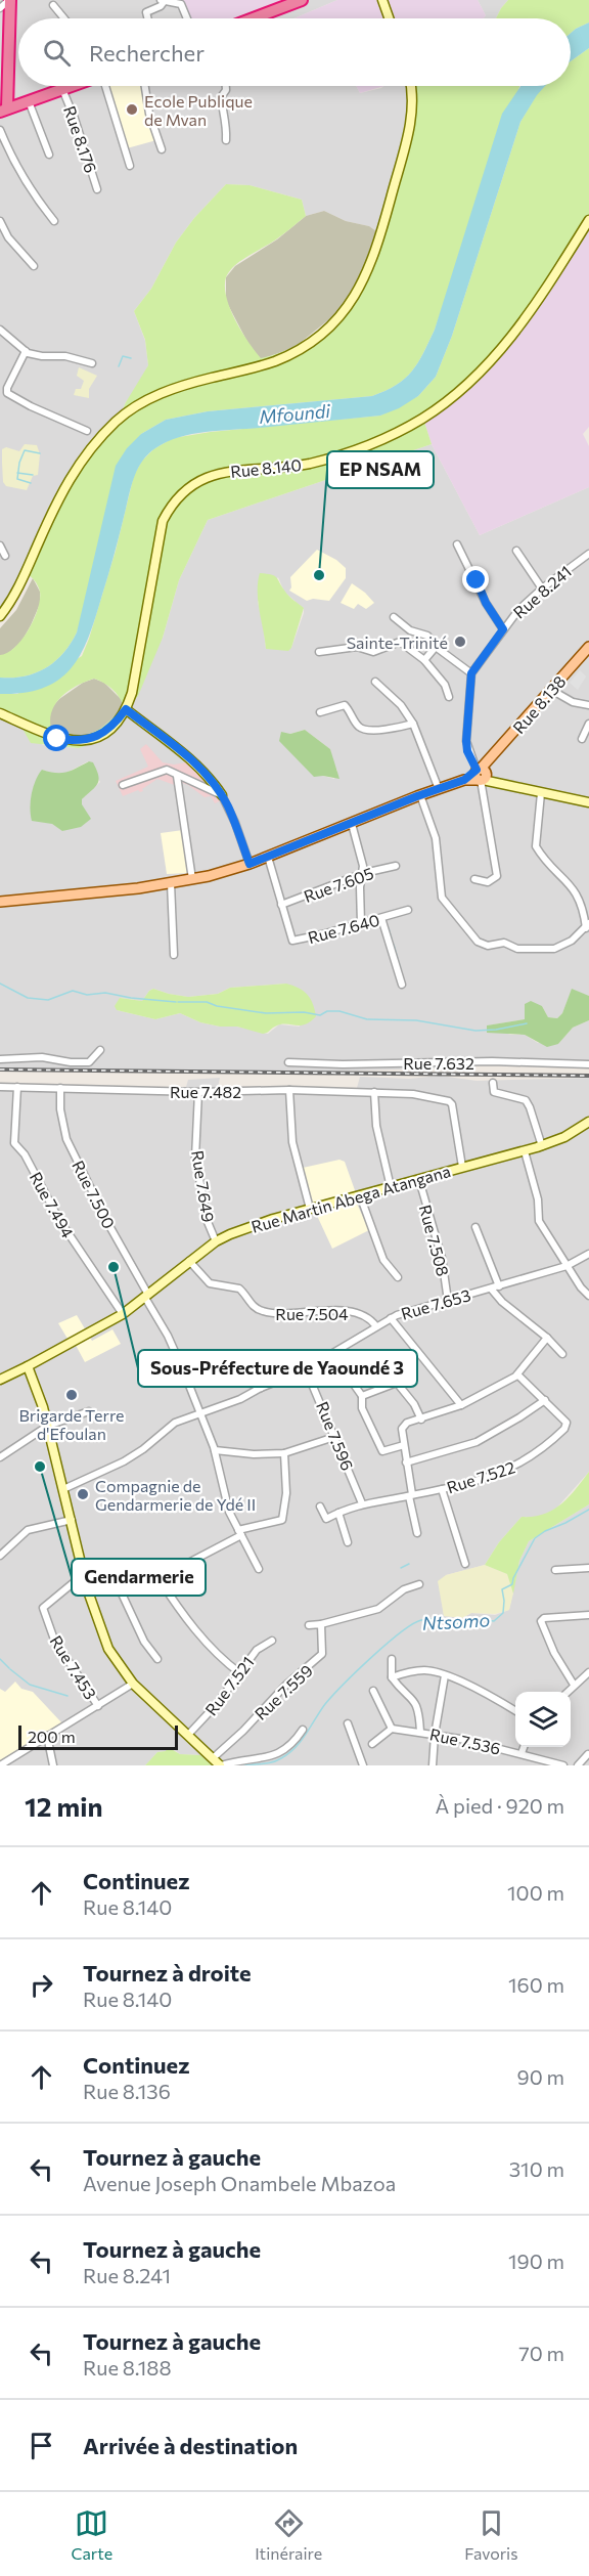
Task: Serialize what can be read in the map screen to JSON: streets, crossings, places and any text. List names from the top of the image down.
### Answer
{
  "streets": {
    "main road": ["Rue 8.140", "Rue 8.138", "Rue Martin Abega Atangana"],
    "street": [
      "Rue 8.176",
      "Rue 8.241",
      "Rue 7.605",
      "Rue 7.640",
      "Rue 7.632",
      "Rue 7.482",
      "Rue 7.649",
      "Rue 7.500",
      "Rue 7.494",
      "Rue 7.508",
      "Rue 7.653",
      "Rue 7.504",
      "Rue 7.596",
      "Rue 7.522",
      "Rue 7.453",
      "Rue 7.521",
      "Rue 7.559",
      "Rue 7.536"
    ]
  },
  "crossings": [
    ["Rue 7.605", "Rue 7.640"],
    ["Rue 7.632", "Rue Martin Abega Atangana"],
    ["Rue 7.482", "Rue 7.649"],
    ["Rue 7.482", "Rue 7.500"],
    ["Rue 7.482", "Rue Martin Abega Atangana"],
    ["Rue 7.482", "Rue 7.494"],
    ["Rue 7.649", "Rue Martin Abega Atangana"],
    ["Rue 7.500", "Rue Martin Abega Atangana"],
    ["Rue 7.500", "Rue 7.653"],
    ["Rue Martin Abega Atangana", "Rue 7.494"],
    ["Rue Martin Abega Atangana", "Rue 7.508"],
    ["Rue Martin Abega Atangana", "Rue 7.504"],
    ["Rue 7.508", "Rue 7.653"],
    ["Rue 7.653", "Rue 7.504"],
    ["Rue 7.653", "Rue 7.596"],
    ["Rue 7.596", "Rue 7.522"]
  ],
  "water": ["Mfoundi", "Ntsomo"],
  "places": [
    "Ecole Publique de Mvan",
    "EP NSAM",
    "Sainte-Trinité",
    "Sous-Préfecture de Yaoundé 3",
    "Brigarde Terre d'Efoulan",
    "Gendarmerie",
    "Compagnie de Gendarmerie de Ydé II"
  ],
  "scale_bar": "200 m",
  "page": {
    "search": "Rechercher",
    "scale": "200 m",
    "heading": ["12 min", "À pied · 920 m"],
    "list": [
      ["Continuez", "Rue 8.140", "100 m"],
      ["Tournez à droite", "Rue 8.140", "160 m"],
      ["Continuez", "Rue 8.136", "90 m"],
      ["Tournez à gauche", "Avenue Joseph Onambele Mbazoa", "310 m"],
      ["Tournez à gauche", "Rue 8.241", "190 m"],
      ["Tournez à gauche", "Rue 8.188", "70 m"],
      "Arrivée à destination"
    ],
    "nav": ["Carte", "Itinéraire", "Favoris"]
  }
}
